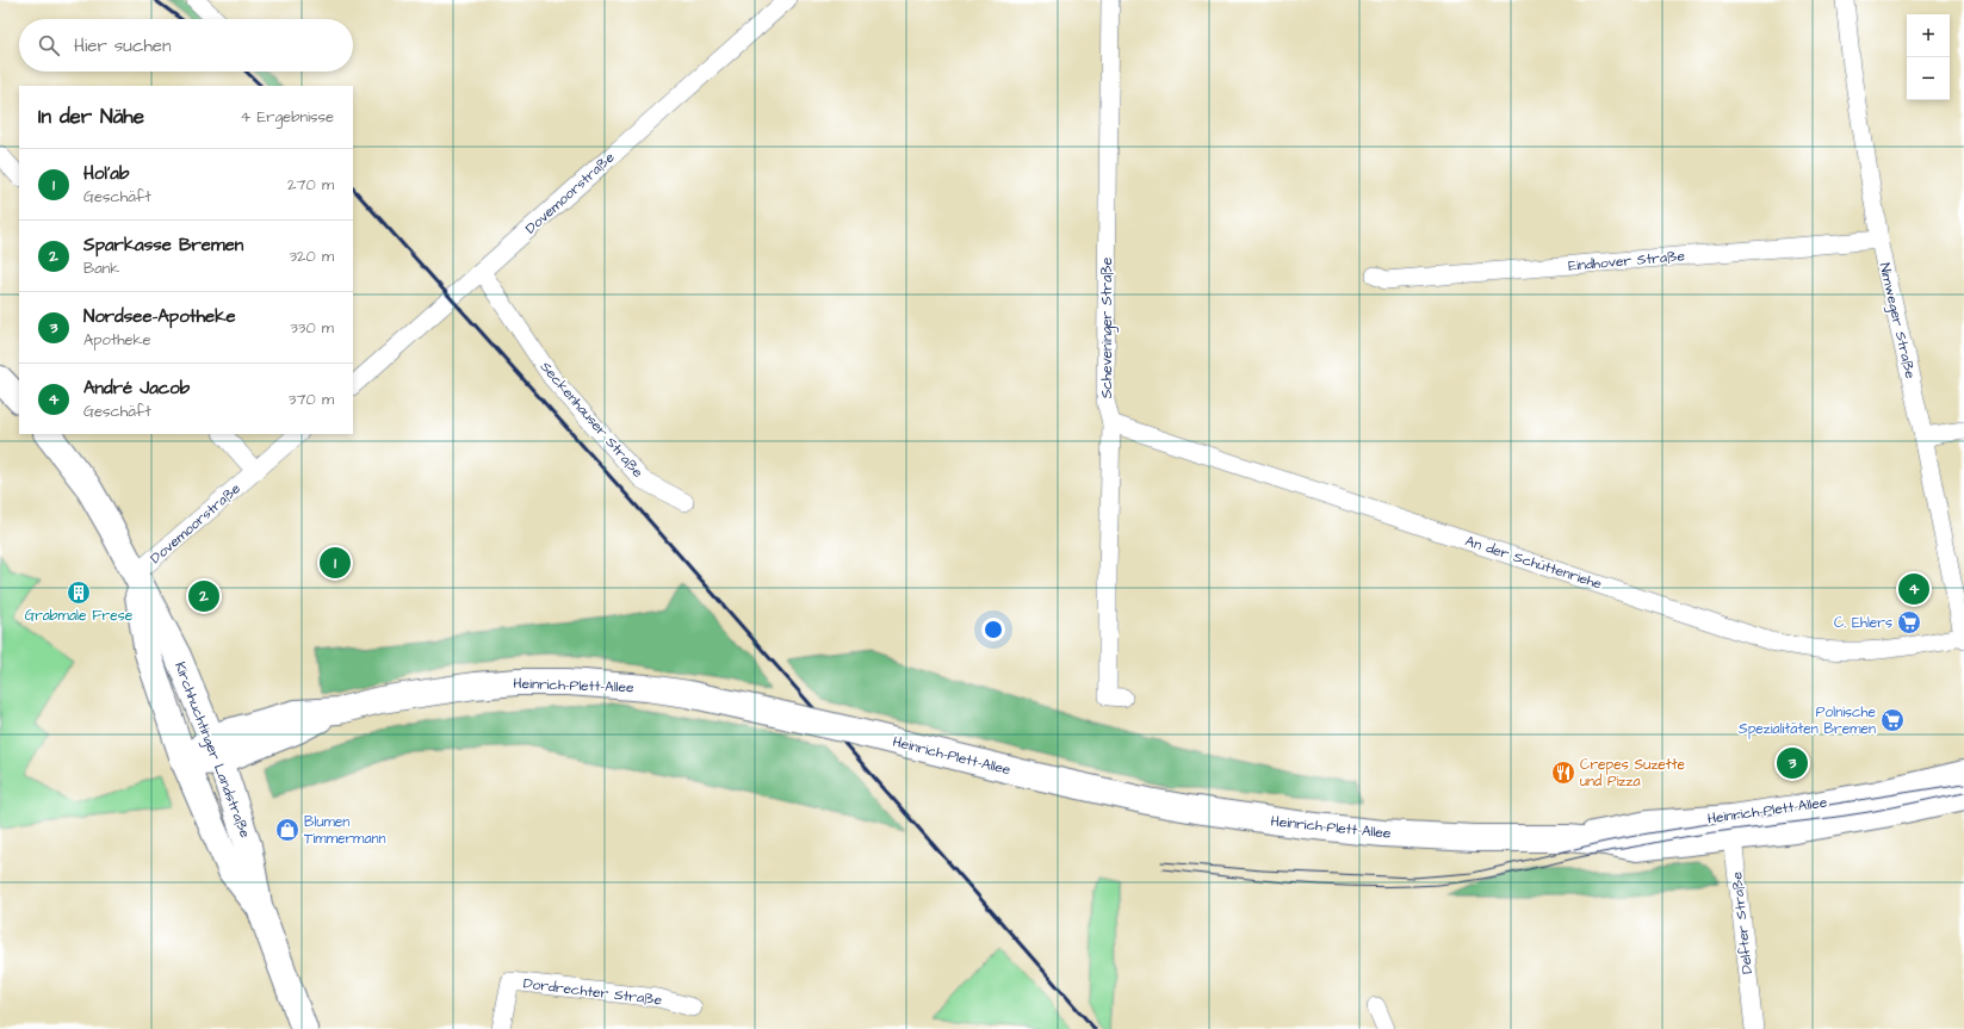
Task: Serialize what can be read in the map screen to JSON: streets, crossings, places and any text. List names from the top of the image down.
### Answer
{
  "streets": {
    "main road": ["Heinrich-Plett-Allee", "Kirchhuchtinger Landstraße"],
    "street": [
      "Dovemoorstraße",
      "Eindhover Straße",
      "Nimweger Straße",
      "Scheveninger Straße",
      "Seckenhauser Straße",
      "An der Schüttenriehe",
      "Delfter Straße",
      "Dordrechter Straße"
    ]
  },
  "crossings": [
    ["Dovemoorstraße", "Seckenhauser Straße"],
    ["Dovemoorstraße", "Kirchhuchtinger Landstraße"],
    ["Eindhover Straße", "Nimweger Straße"],
    ["Nimweger Straße", "An der Schüttenriehe"],
    ["Scheveninger Straße", "An der Schüttenriehe"],
    ["Heinrich-Plett-Allee", "Kirchhuchtinger Landstraße"],
    ["Heinrich-Plett-Allee", "Delfter Straße"]
  ],
  "places": {
    "building": ["Grabmale Frese"],
    "supermarket": ["C. Ehlers", "Polnische Spezialitäten Bremen"],
    "restaurant": ["Crepes Suzette und Pizza"],
    "shop": ["Blumen Timmermann"]
  },
  "page": {
    "map_buttons": ["+", "−"],
    "search": "Hier suchen",
    "heading": ["In der Nähe", "4 Ergebnisse"],
    "list": [
      {
        "mark": "1",
        "name": "Hol'ab",
        "note": "Geschäft",
        "value": "270 m"
      },
      {
        "mark": "2",
        "name": "Sparkasse Bremen",
        "note": "Bank",
        "value": "320 m"
      },
      {
        "mark": "3",
        "name": "Nordsee-Apotheke",
        "note": "Apotheke",
        "value": "330 m"
      },
      {
        "mark": "4",
        "name": "André Jacob",
        "note": "Geschäft",
        "value": "370 m"
      }
    ],
    "pins": [
      "1",
      "4",
      "2",
      "3"
    ]
  }
}
